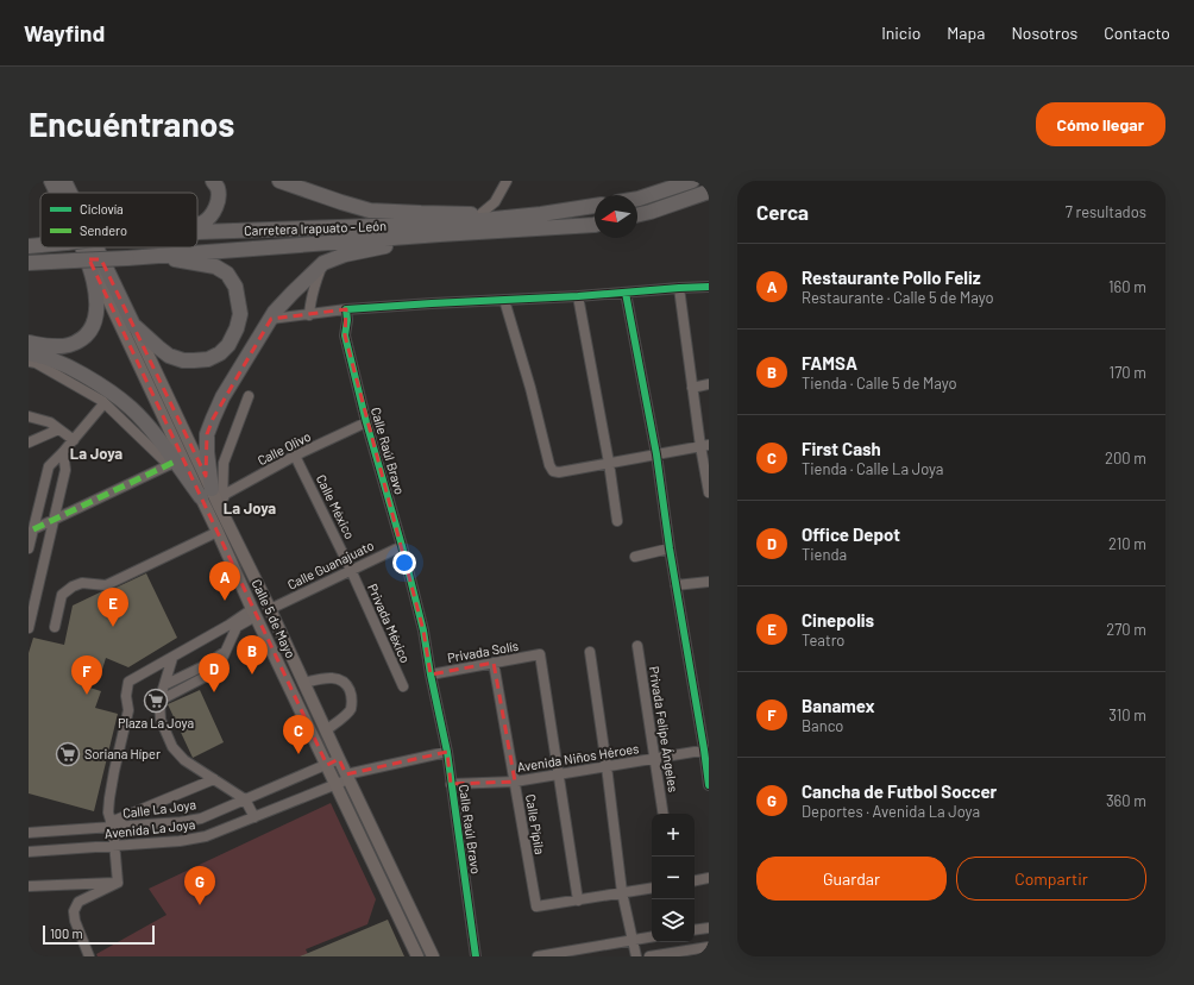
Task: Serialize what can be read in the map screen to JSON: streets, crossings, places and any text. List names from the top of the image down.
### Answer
{
  "streets": {
    "highway": ["Carretera Irapuato - León"],
    "main road": ["Calle 5 de Mayo"],
    "street": [
      "Calle Olivo",
      "Calle Raúl Bravo",
      "Calle México",
      "Calle Guanajuato",
      "Privada México",
      "Privada Solís",
      "Privada Felipe Ángeles",
      "Avenida Niños Héroes",
      "Calle La Joya",
      "Calle Pípila",
      "Avenida La Joya"
    ]
  },
  "crossings": [
    ["Calle Olivo", "Calle Raúl Bravo"],
    ["Calle Olivo", "Calle México"],
    ["Calle Olivo", "Calle 5 de Mayo"],
    ["Calle Raúl Bravo", "Calle Guanajuato"],
    ["Calle Raúl Bravo", "Privada Solís"],
    ["Calle Raúl Bravo", "Avenida Niños Héroes"],
    ["Calle México", "Calle Guanajuato"],
    ["Calle México", "Privada México"],
    ["Calle Guanajuato", "Calle 5 de Mayo"],
    ["Calle Guanajuato", "Privada México"],
    ["Calle 5 de Mayo", "Calle La Joya"],
    ["Calle 5 de Mayo", "Avenida La Joya"],
    ["Privada Solís", "Avenida Niños Héroes"],
    ["Privada Solís", "Calle Pípila"],
    ["Privada Felipe Ángeles", "Avenida Niños Héroes"],
    ["Avenida Niños Héroes", "Calle Pípila"]
  ],
  "districts": ["La Joya", "La Joya"],
  "places": {
    "supermarket": ["Plaza La Joya", "Soriana Híper"]
  },
  "legend": ["Ciclovía", "Sendero"],
  "scale_bar": "100 m",
  "north": "left",
  "page": {
    "header": "Wayfind",
    "nav": [
      "Inicio",
      "Mapa",
      "Nosotros",
      "Contacto"
    ],
    "buttons": [
      "Cómo llegar",
      ["Guardar", "Compartir"]
    ],
    "title": "Encuéntranos",
    "heading": ["Cerca", "7 resultados"],
    "list": [
      {
        "mark": "A",
        "name": "Restaurante Pollo Feliz",
        "note": "Restaurante · Calle 5 de Mayo",
        "value": "160 m"
      },
      {
        "mark": "B",
        "name": "FAMSA",
        "note": "Tienda · Calle 5 de Mayo",
        "value": "170 m"
      },
      {
        "mark": "C",
        "name": "First Cash",
        "note": "Tienda · Calle La Joya",
        "value": "200 m"
      },
      {
        "mark": "D",
        "name": "Office Depot",
        "note": "Tienda",
        "value": "210 m"
      },
      {
        "mark": "E",
        "name": "Cinepolis",
        "note": "Teatro",
        "value": "270 m"
      },
      {
        "mark": "F",
        "name": "Banamex",
        "note": "Banco",
        "value": "310 m"
      },
      {
        "mark": "G",
        "name": "Cancha de Futbol Soccer",
        "note": "Deportes · Avenida La Joya",
        "value": "360 m"
      }
    ],
    "pins": [
      "A",
      "E",
      "B",
      "D",
      "F",
      "C",
      "G"
    ],
    "map_buttons": ["+", "−"],
    "scale": "100 m"
  }
}
